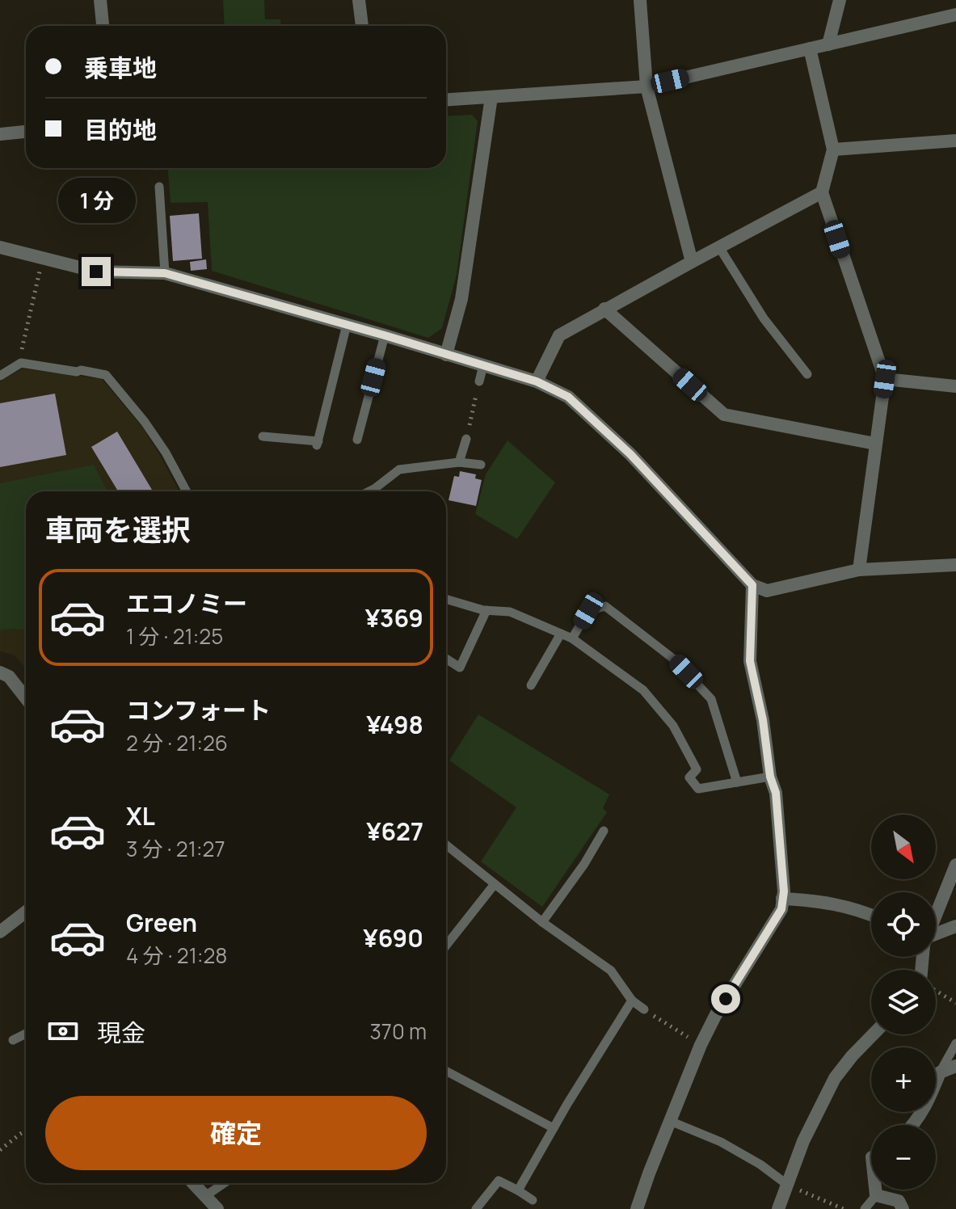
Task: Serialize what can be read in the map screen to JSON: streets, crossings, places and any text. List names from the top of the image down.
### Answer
{
  "north": "bottom right",
  "page": {
    "banner": ["乗車地", "目的地"],
    "bubble": "1 分",
    "heading": "車両を選択",
    "list": [
      {
        "name": "エコノミー",
        "note": "1 分 · 21:25",
        "value": "¥369"
      },
      {
        "name": "コンフォート",
        "note": "2 分 · 21:26",
        "value": "¥498"
      },
      {
        "name": "XL",
        "note": "3 分 · 21:27",
        "value": "¥627"
      },
      {
        "name": "Green",
        "note": "4 分 · 21:28",
        "value": "¥690"
      }
    ],
    "map_buttons": ["+", "−"],
    "pay": ["現金", "370 m"],
    "buttons": "確定"
  }
}
